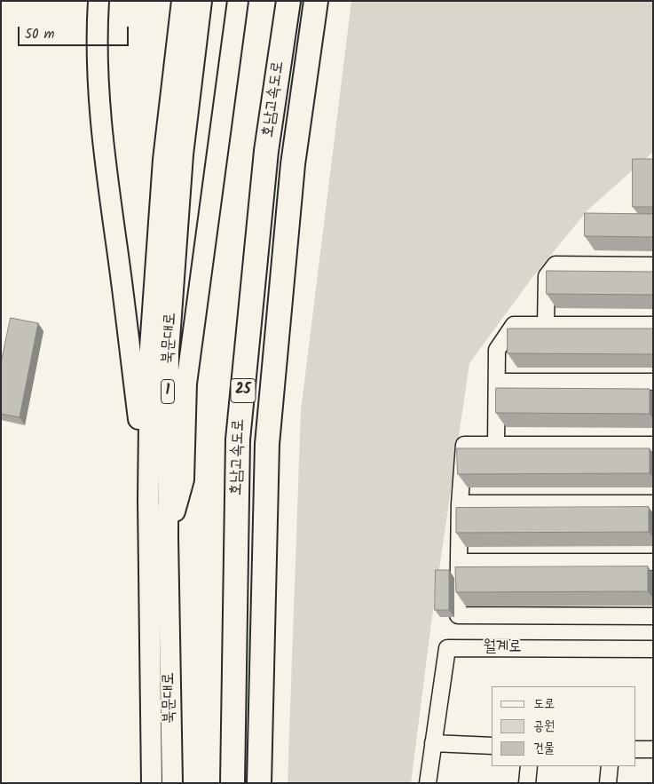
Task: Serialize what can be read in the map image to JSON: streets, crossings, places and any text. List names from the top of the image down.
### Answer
{
  "streets": {
    "highway": ["호남고속도로", "25"],
    "main road": ["북문대로", "1"],
    "street": ["월계로"]
  },
  "legend": ["도로", "공원", "건물"],
  "scale_bar": "50 m"
}
